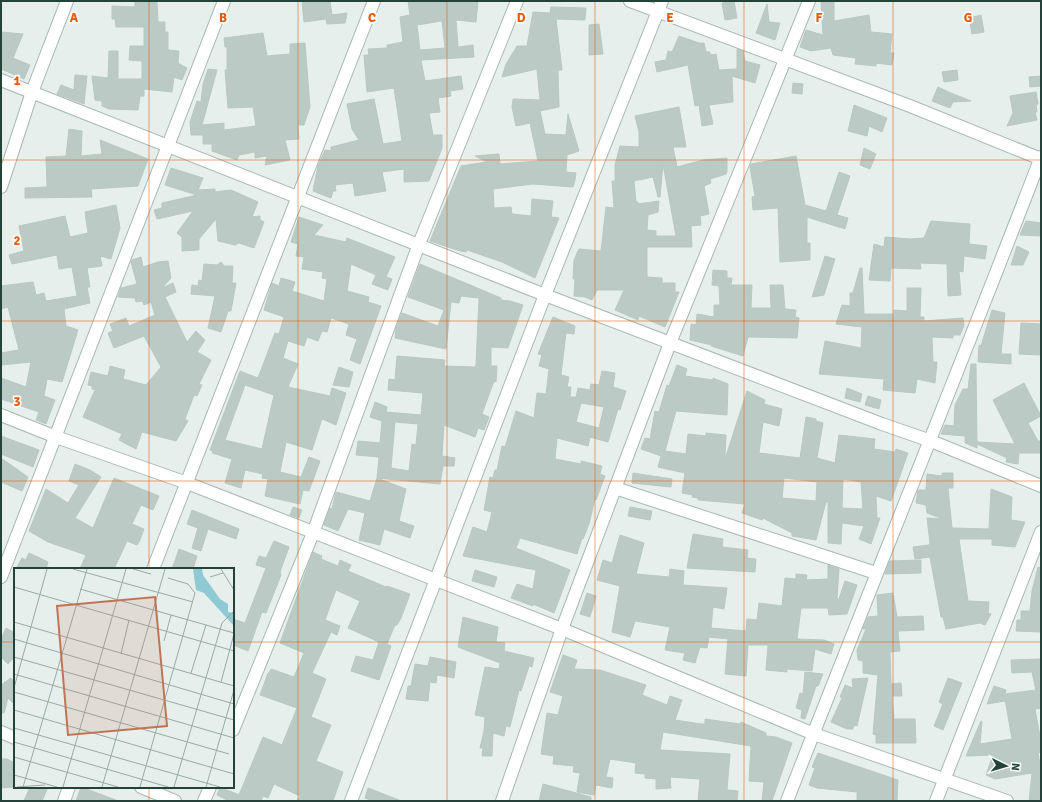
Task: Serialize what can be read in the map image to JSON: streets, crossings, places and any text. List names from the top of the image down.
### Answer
{
  "north": "right",
  "grid": {
    "columns": [
      "A",
      "B",
      "C",
      "D",
      "E",
      "F",
      "G"
    ],
    "rows": ["1", "2", "3"]
  }
}
